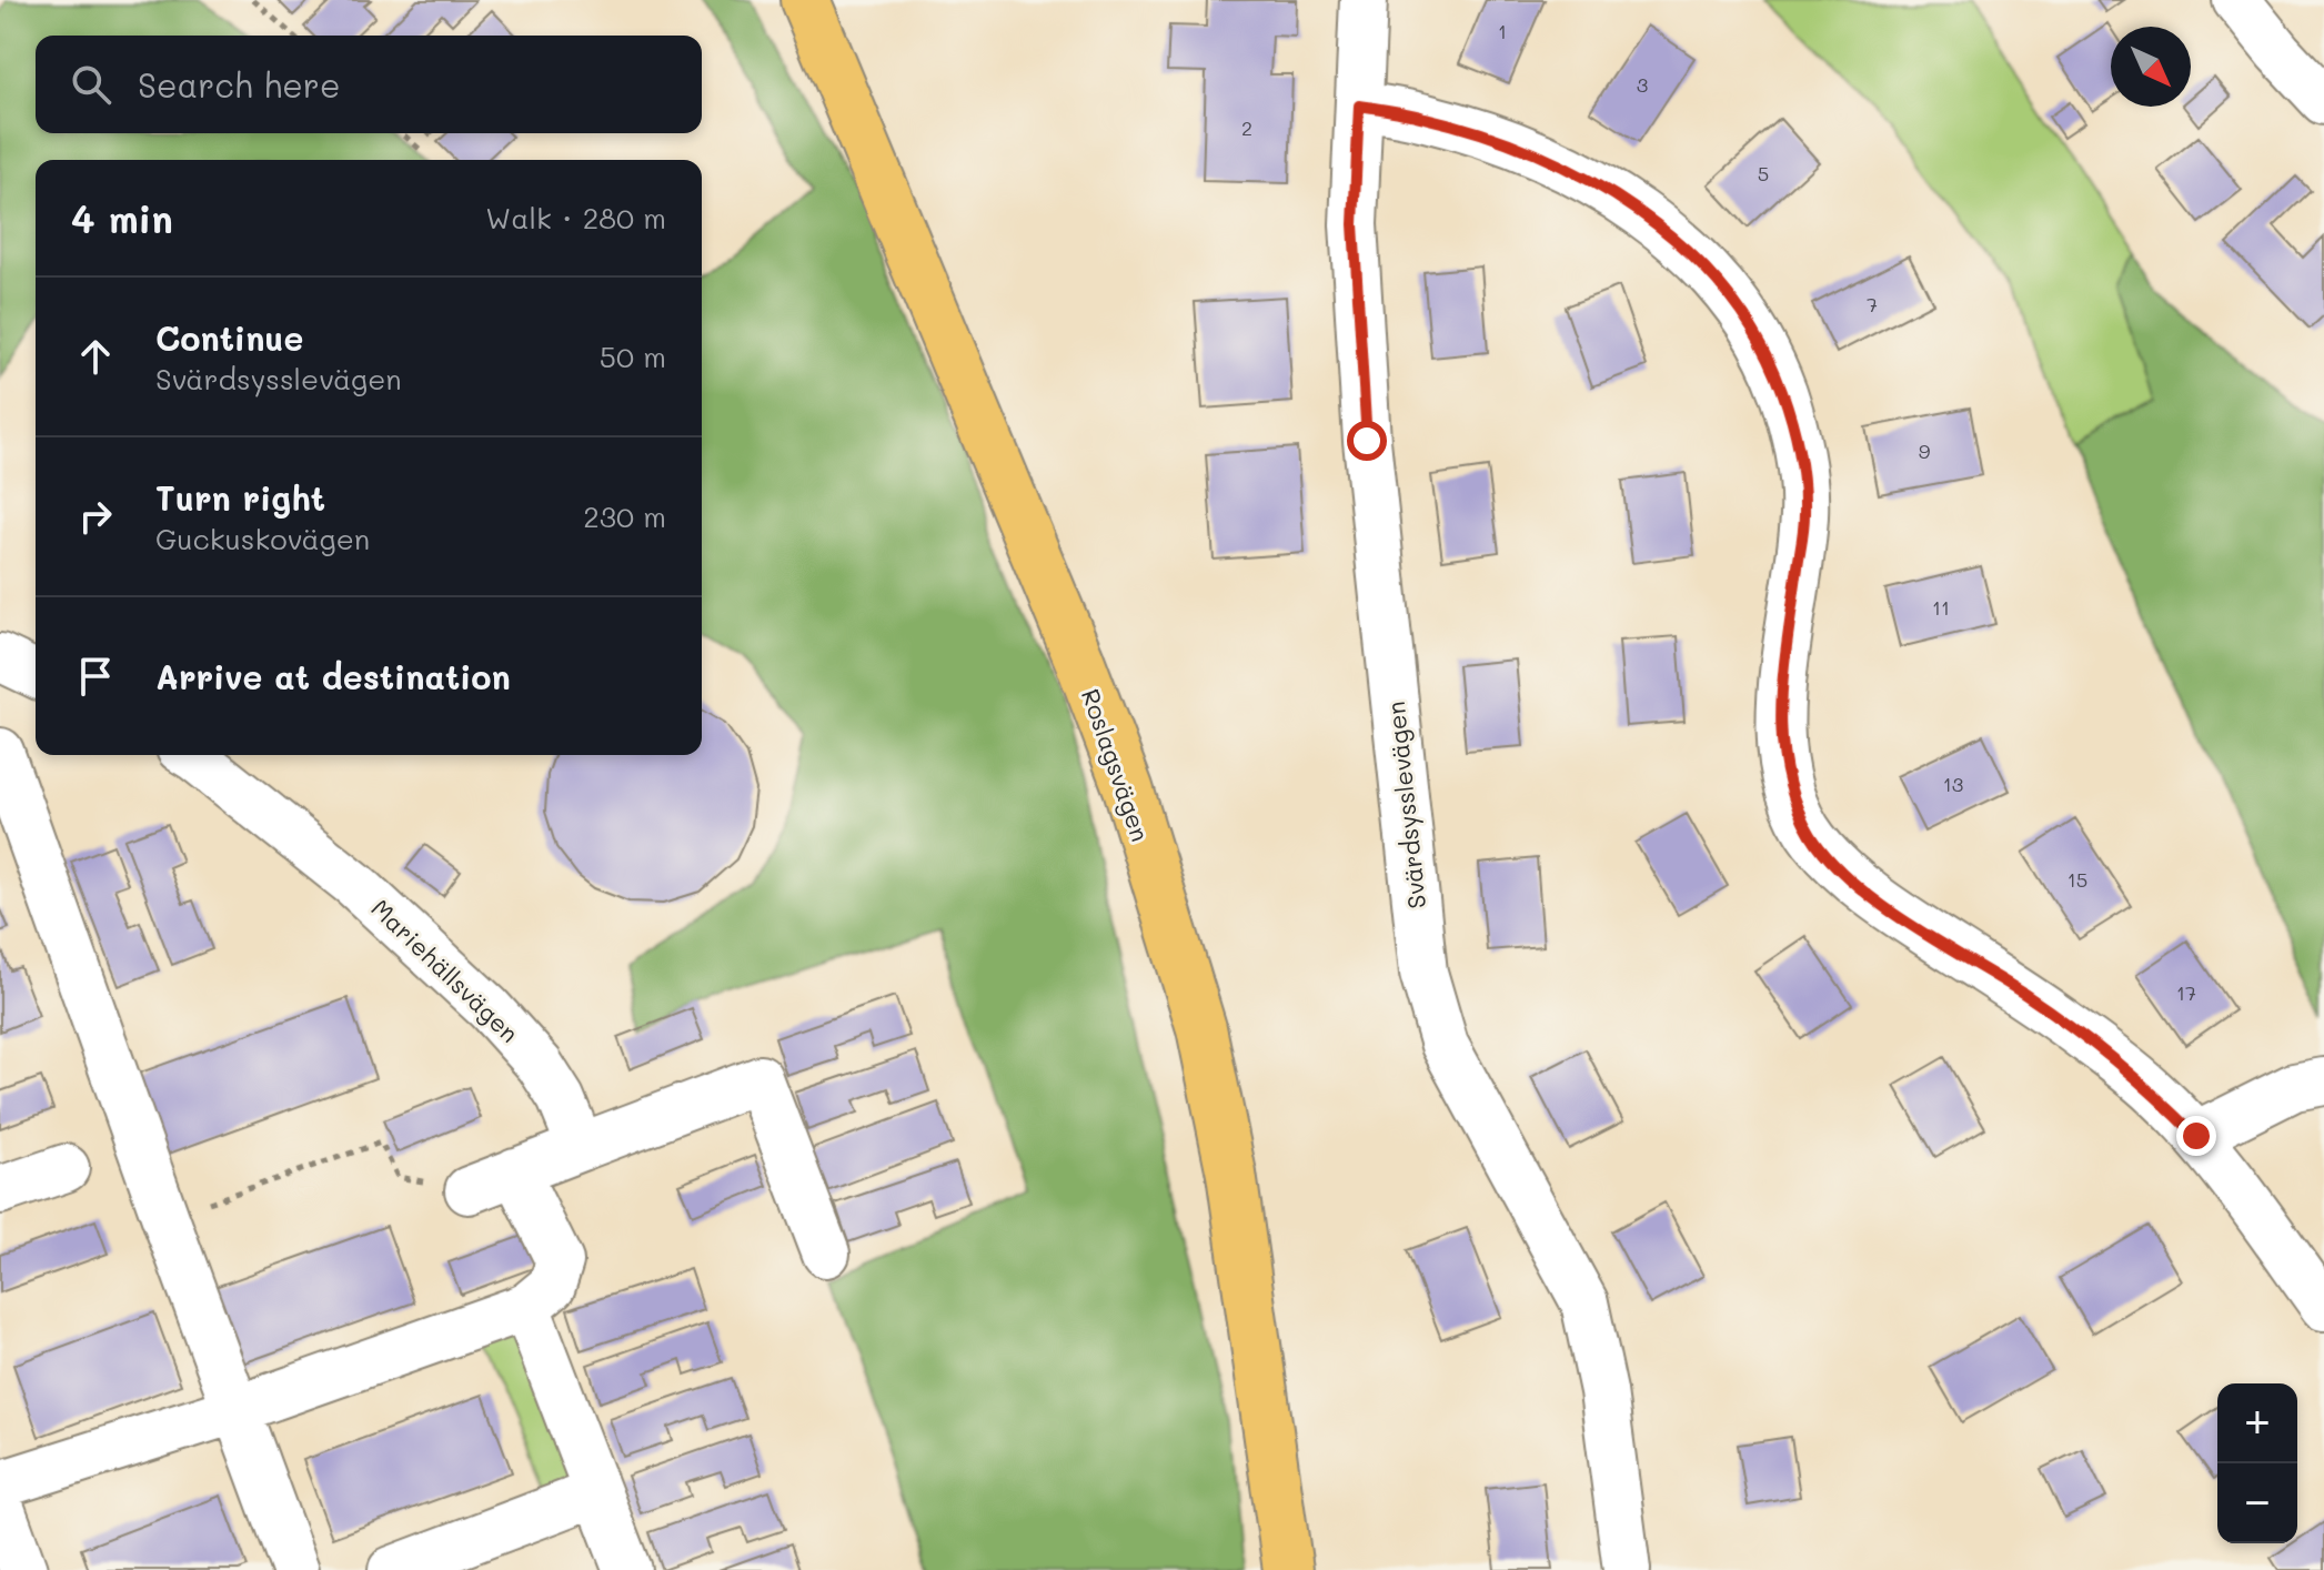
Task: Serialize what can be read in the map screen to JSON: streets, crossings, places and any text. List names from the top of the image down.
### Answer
{
  "streets": {
    "main road": ["Roslagsvägen"],
    "street": ["Svärdsysslevägen", "Mariehällsvägen"]
  },
  "house_numbers": [
    "1",
    "3",
    "2",
    "5",
    "7",
    "9",
    "11",
    "13",
    "15",
    "17"
  ],
  "north": "bottom right",
  "page": {
    "search": "Search here",
    "heading": ["4 min", "Walk · 280 m"],
    "list": [
      ["Continue", "Svärdsysslevägen", "50 m"],
      ["Turn right", "Guckuskovägen", "230 m"],
      "Arrive at destination"
    ],
    "map_buttons": ["+", "−"]
  }
}
